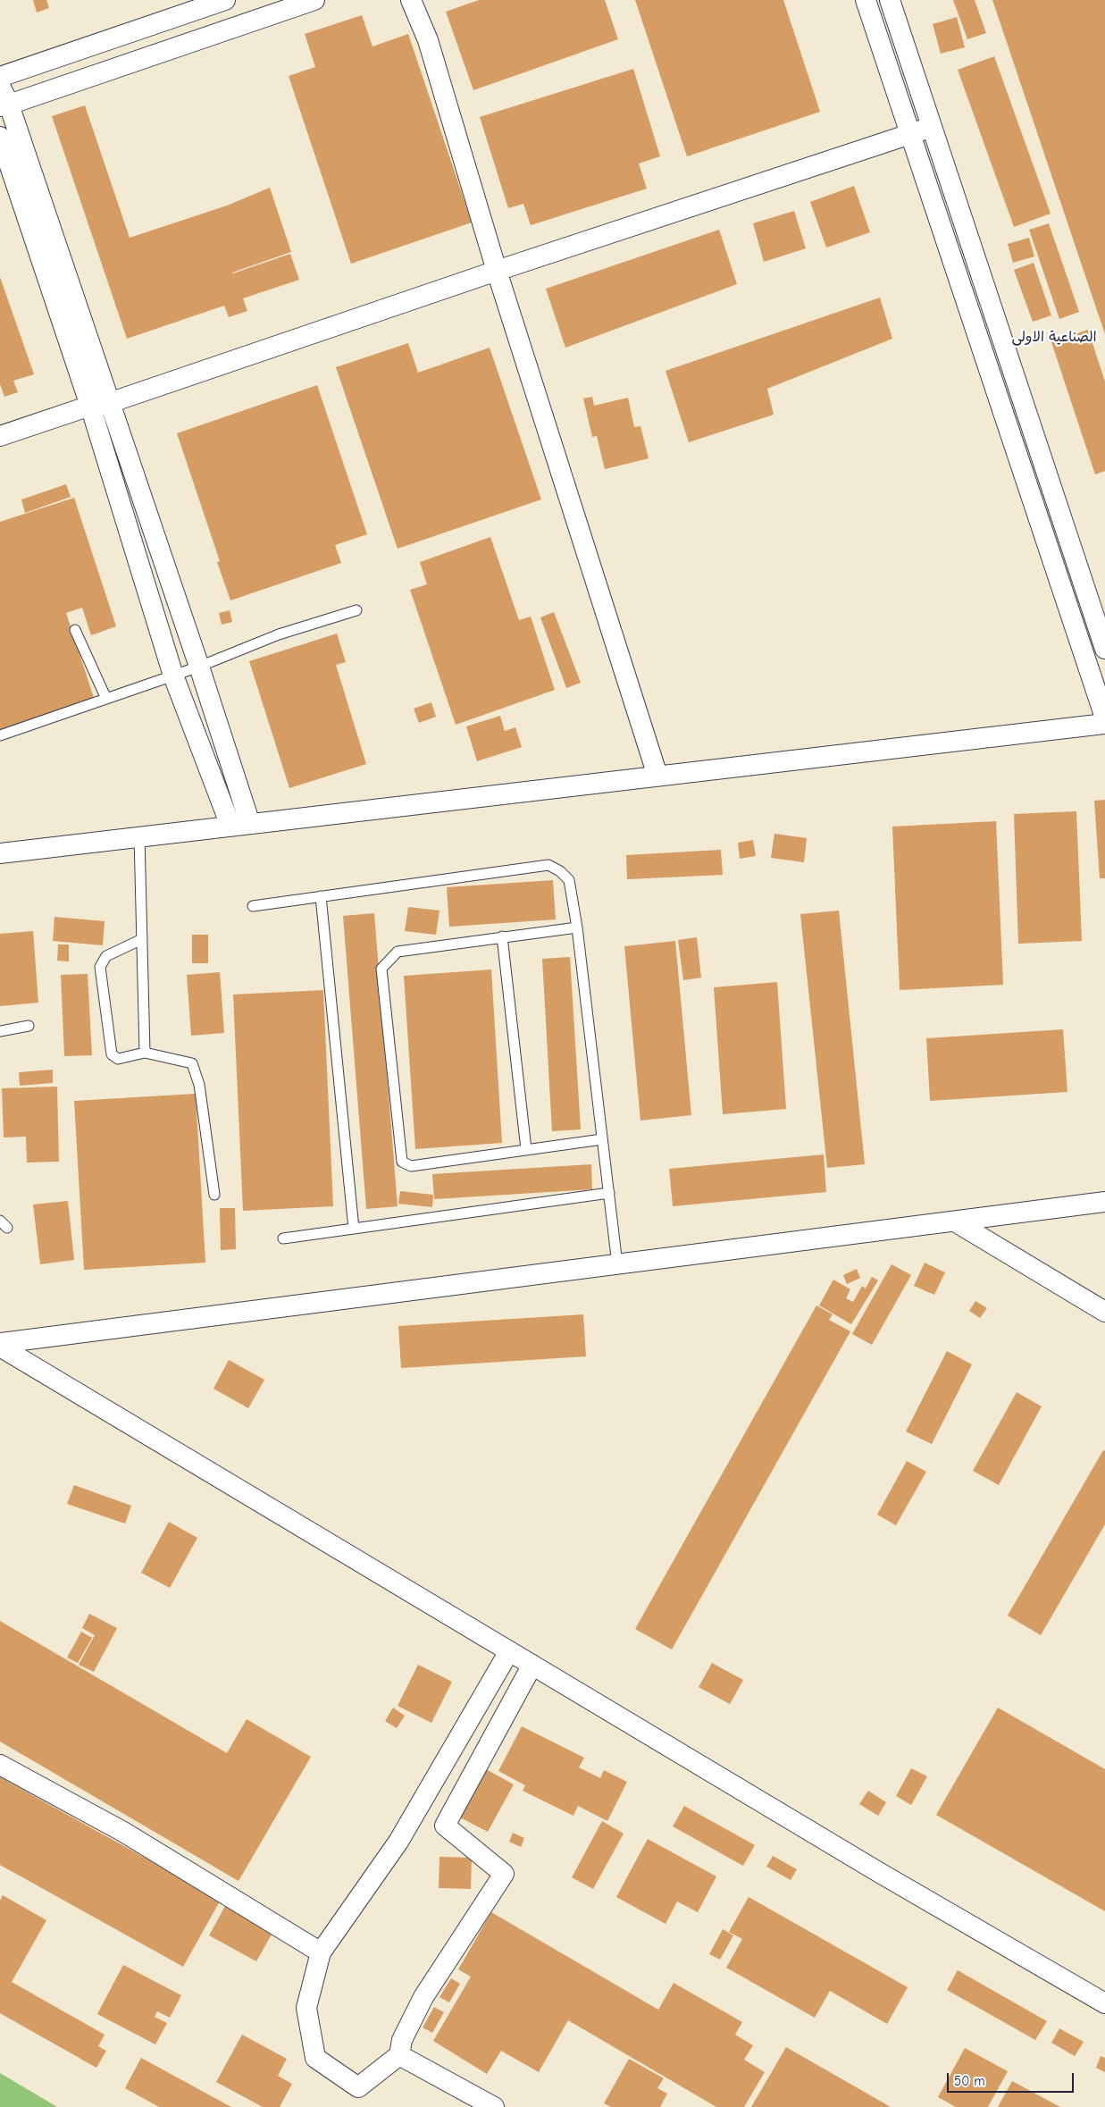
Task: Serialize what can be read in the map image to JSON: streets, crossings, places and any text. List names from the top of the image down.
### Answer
{
  "districts": ["الصناعية الاولى"],
  "scale_bar": "50 m"
}
